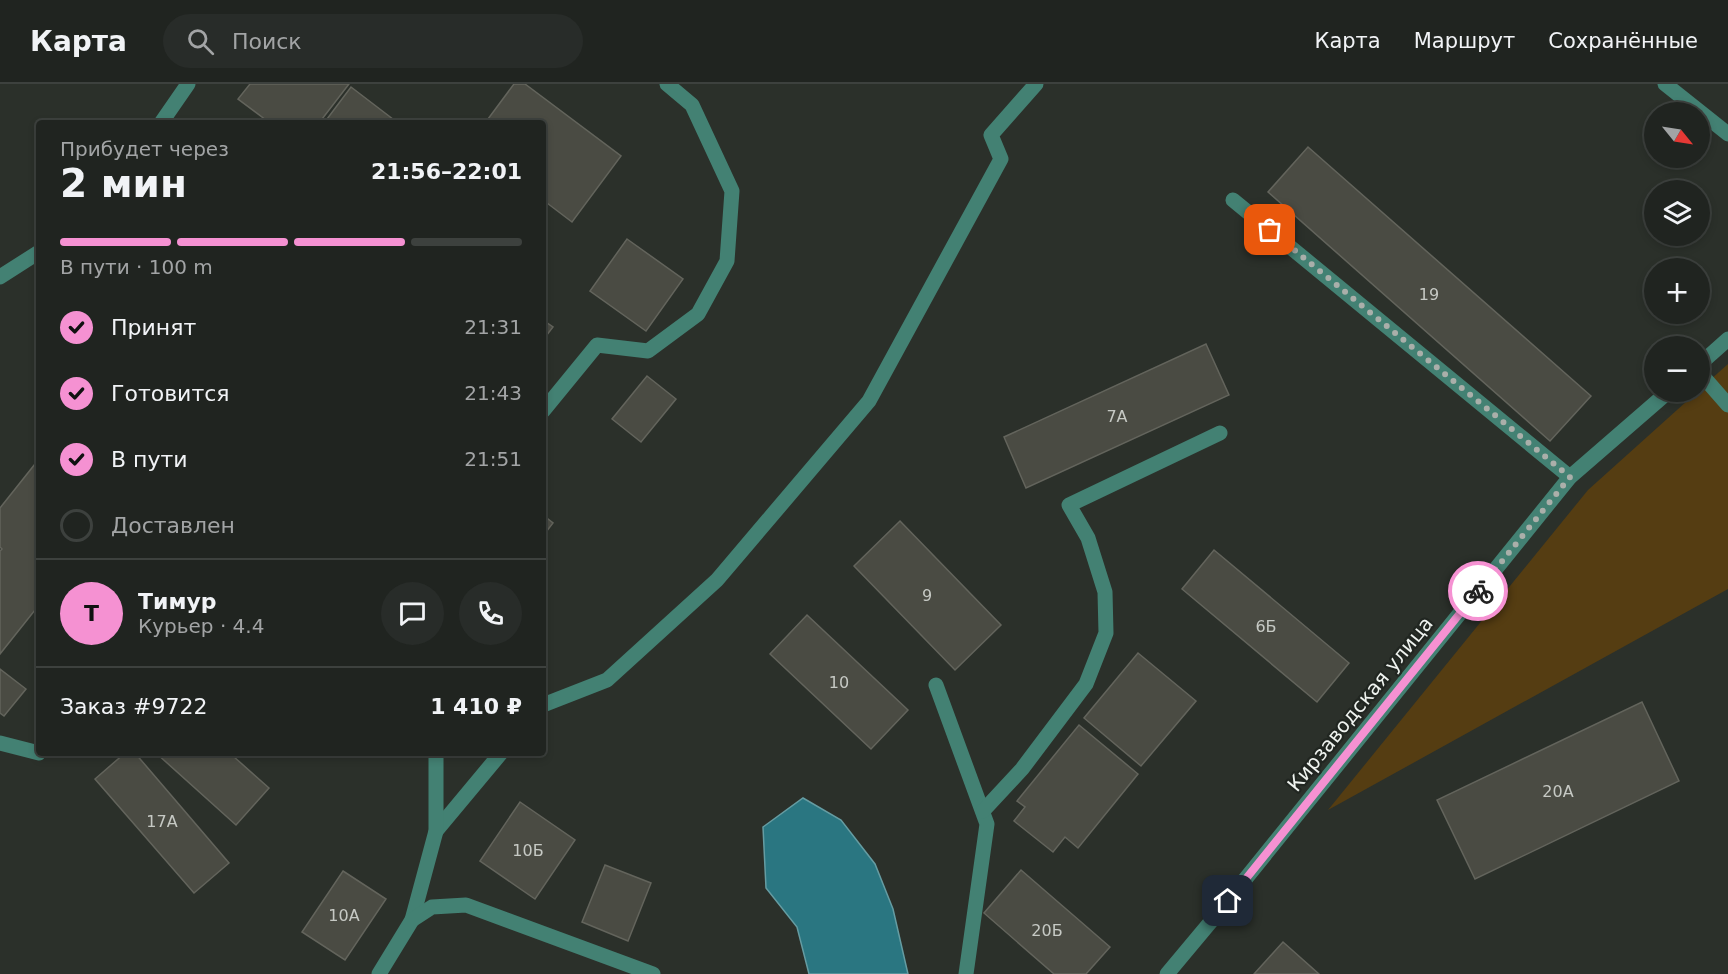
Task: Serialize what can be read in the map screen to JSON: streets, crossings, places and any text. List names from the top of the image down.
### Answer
{
  "streets": {
    "street": ["Кирзаводская улица"]
  },
  "house_numbers": [
    "19",
    "7А",
    "9",
    "6Б",
    "10",
    "20А",
    "17А",
    "10Б",
    "10А",
    "20Б"
  ],
  "north": "bottom right",
  "page": {
    "header": "Карта",
    "search": "Поиск",
    "nav": ["Карта", "Маршрут", "Сохранённые"],
    "map_buttons": ["+", "−"],
    "heading": ["2 мин", "Прибудет через", "21:56–22:01"],
    "panel": [
      "Тимур",
      "Курьер · 4.4",
      "Заказ #9722",
      "1 410 ₽"
    ],
    "bar": "В пути · 100 m",
    "list": [
      ["Принят", "21:31"],
      ["Готовится", "21:43"],
      ["В пути", "21:51"],
      "Доставлен"
    ],
    "round": "Т"
  }
}
